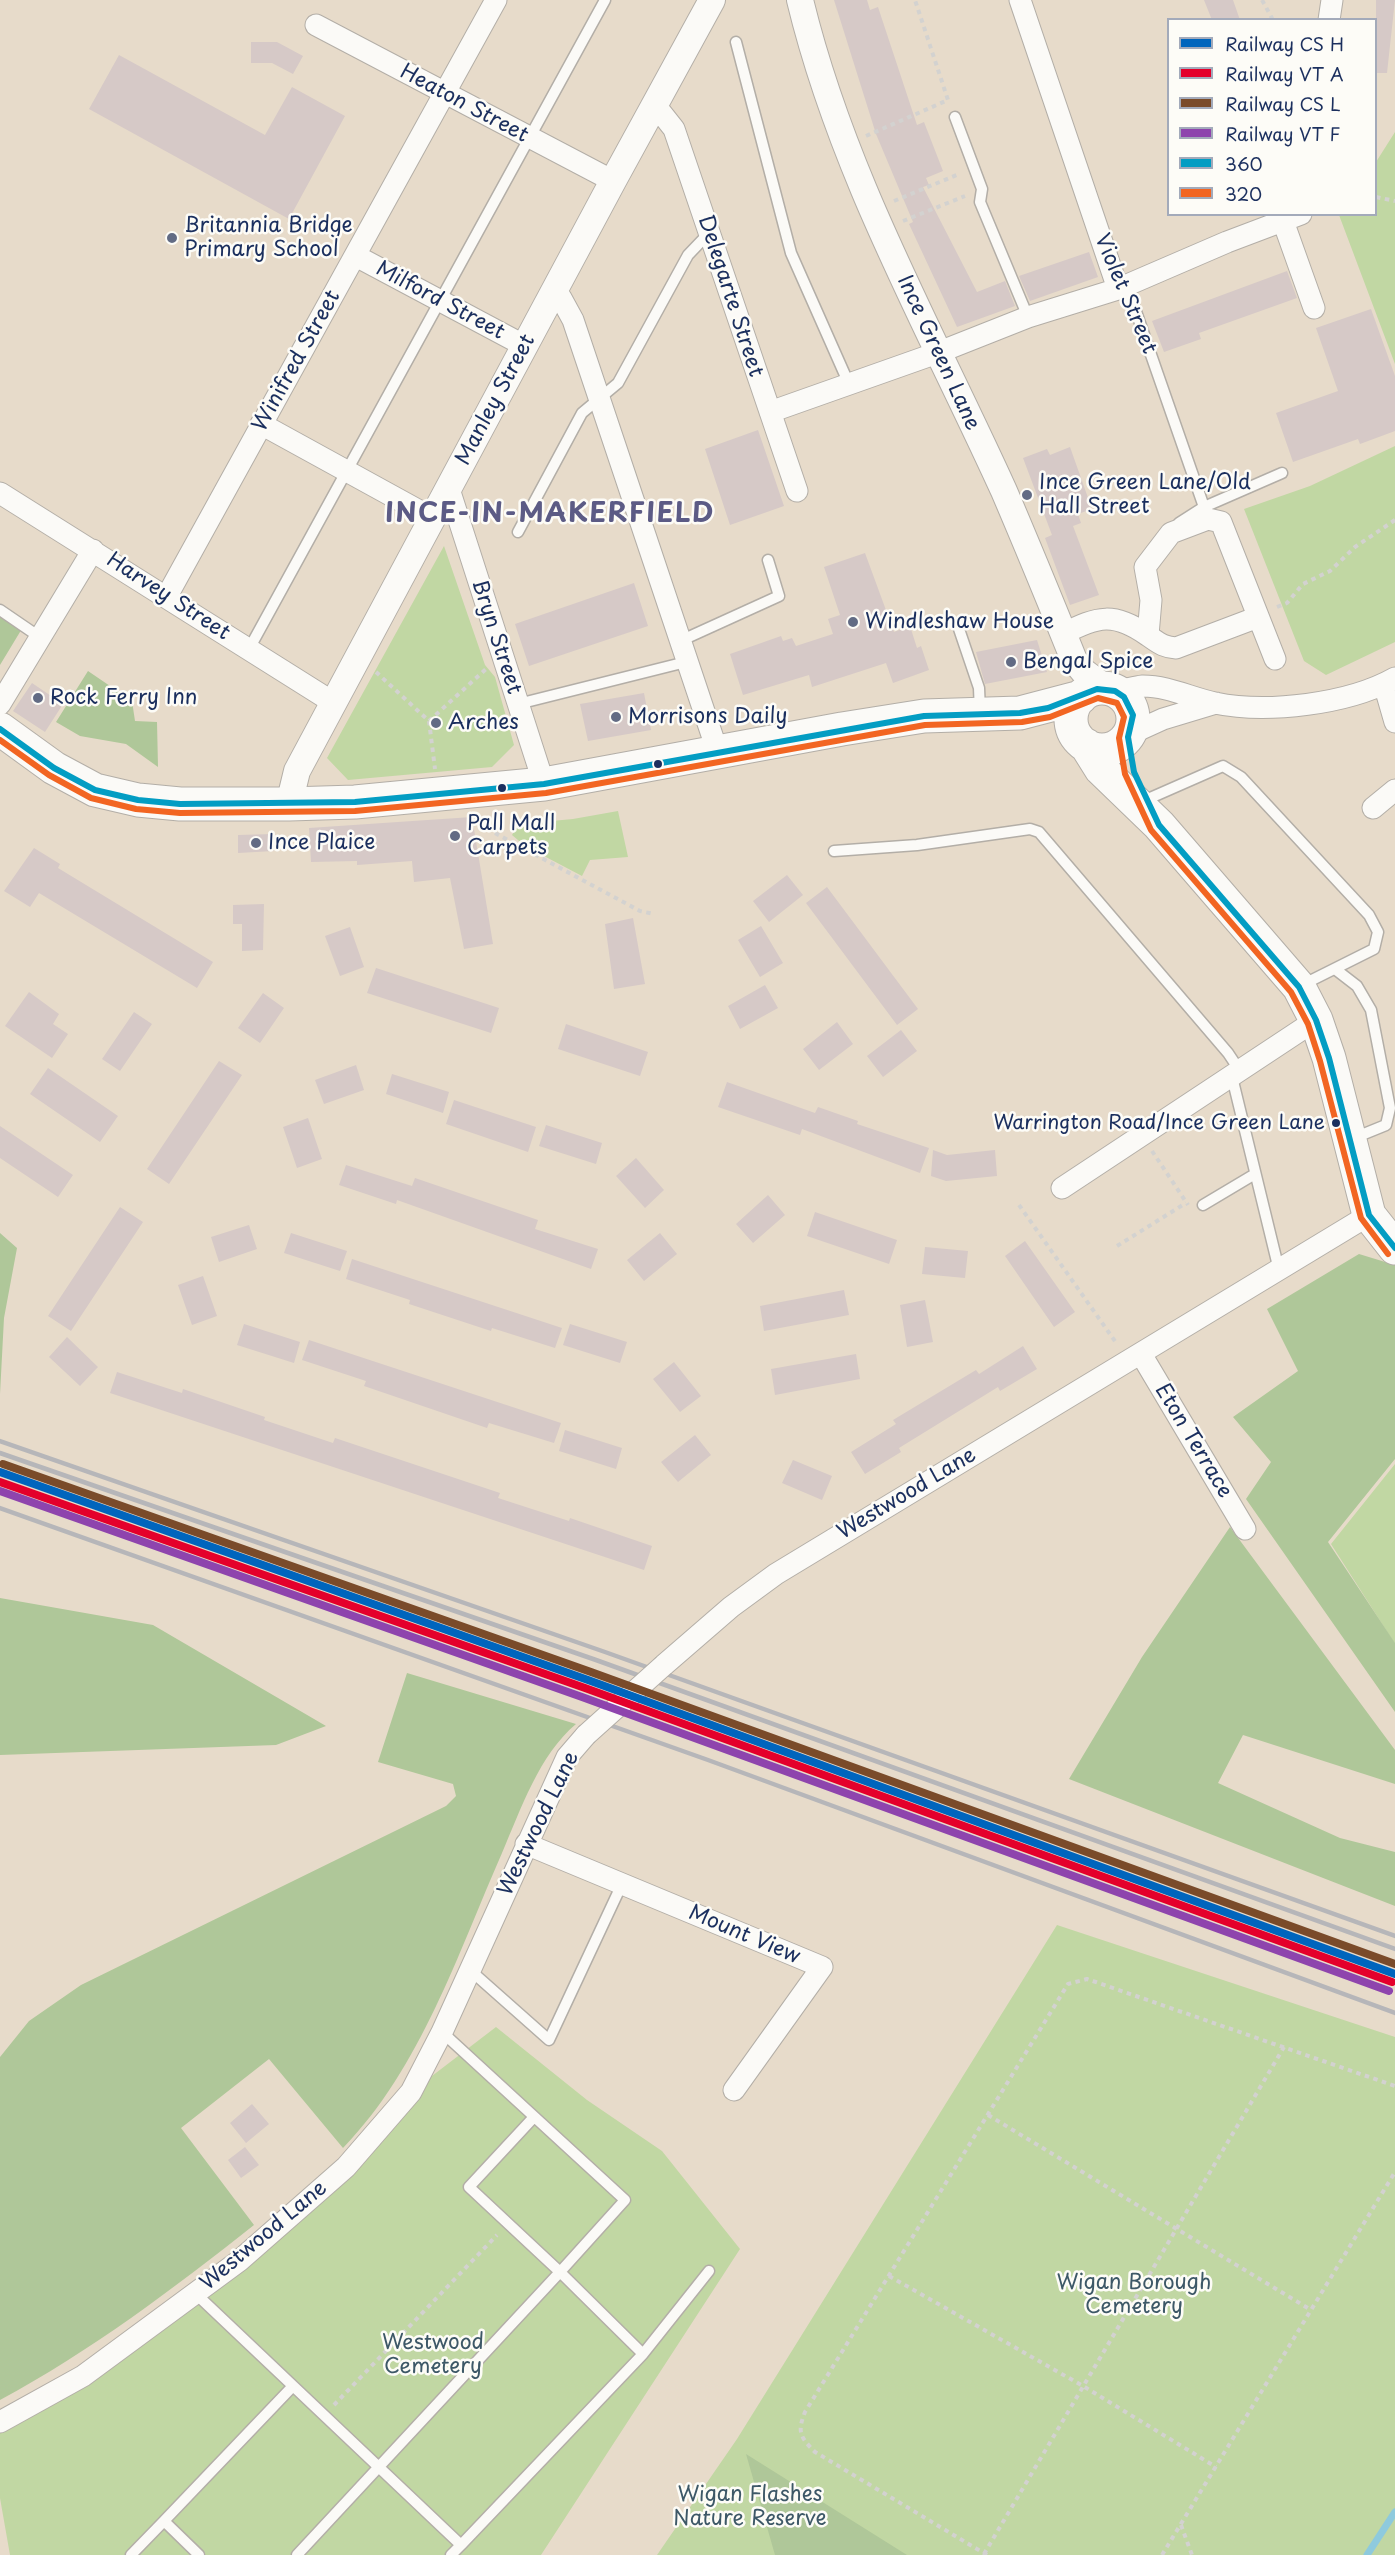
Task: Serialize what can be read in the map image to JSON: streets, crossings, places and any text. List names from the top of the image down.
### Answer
{
  "streets": {
    "street": [
      "Heaton Street",
      "Violet Street",
      "Delegarte Street",
      "Milford Street",
      "Ince Green Lane",
      "Winifred Street",
      "Manley Street",
      "Harvey Street",
      "Bryn Street",
      "Eton Terrace",
      "Westwood Lane",
      "Mount View"
    ]
  },
  "crossings": [
    ["Heaton Street", "Winifred Street"],
    ["Heaton Street", "Manley Street"],
    ["Delegarte Street", "Manley Street"],
    ["Milford Street", "Winifred Street"],
    ["Milford Street", "Manley Street"],
    ["Winifred Street", "Harvey Street"],
    ["Manley Street", "Harvey Street"],
    ["Manley Street", "Bryn Street"],
    ["Eton Terrace", "Westwood Lane"],
    ["Westwood Lane", "Mount View"]
  ],
  "districts": ["INCE-IN-MAKERFIELD"],
  "parks": ["Wigan Borough Cemetery", "Westwood Cemetery", "Wigan Flashes Nature Reserve"],
  "places": [
    "Britannia Bridge Primary School",
    "Ince Green Lane/Old Hall Street",
    "Windleshaw House",
    "Bengal Spice",
    "Rock Ferry Inn",
    "Morrisons Daily",
    "Arches",
    "Pall Mall Carpets",
    "Ince Plaice",
    "Warrington Road/Ince Green Lane"
  ],
  "lines": ["transit line 360", "transit line 320"],
  "legend": [
    "Railway CS H",
    "Railway VT A",
    "Railway CS L",
    "Railway VT F",
    "360",
    "320"
  ]
}
